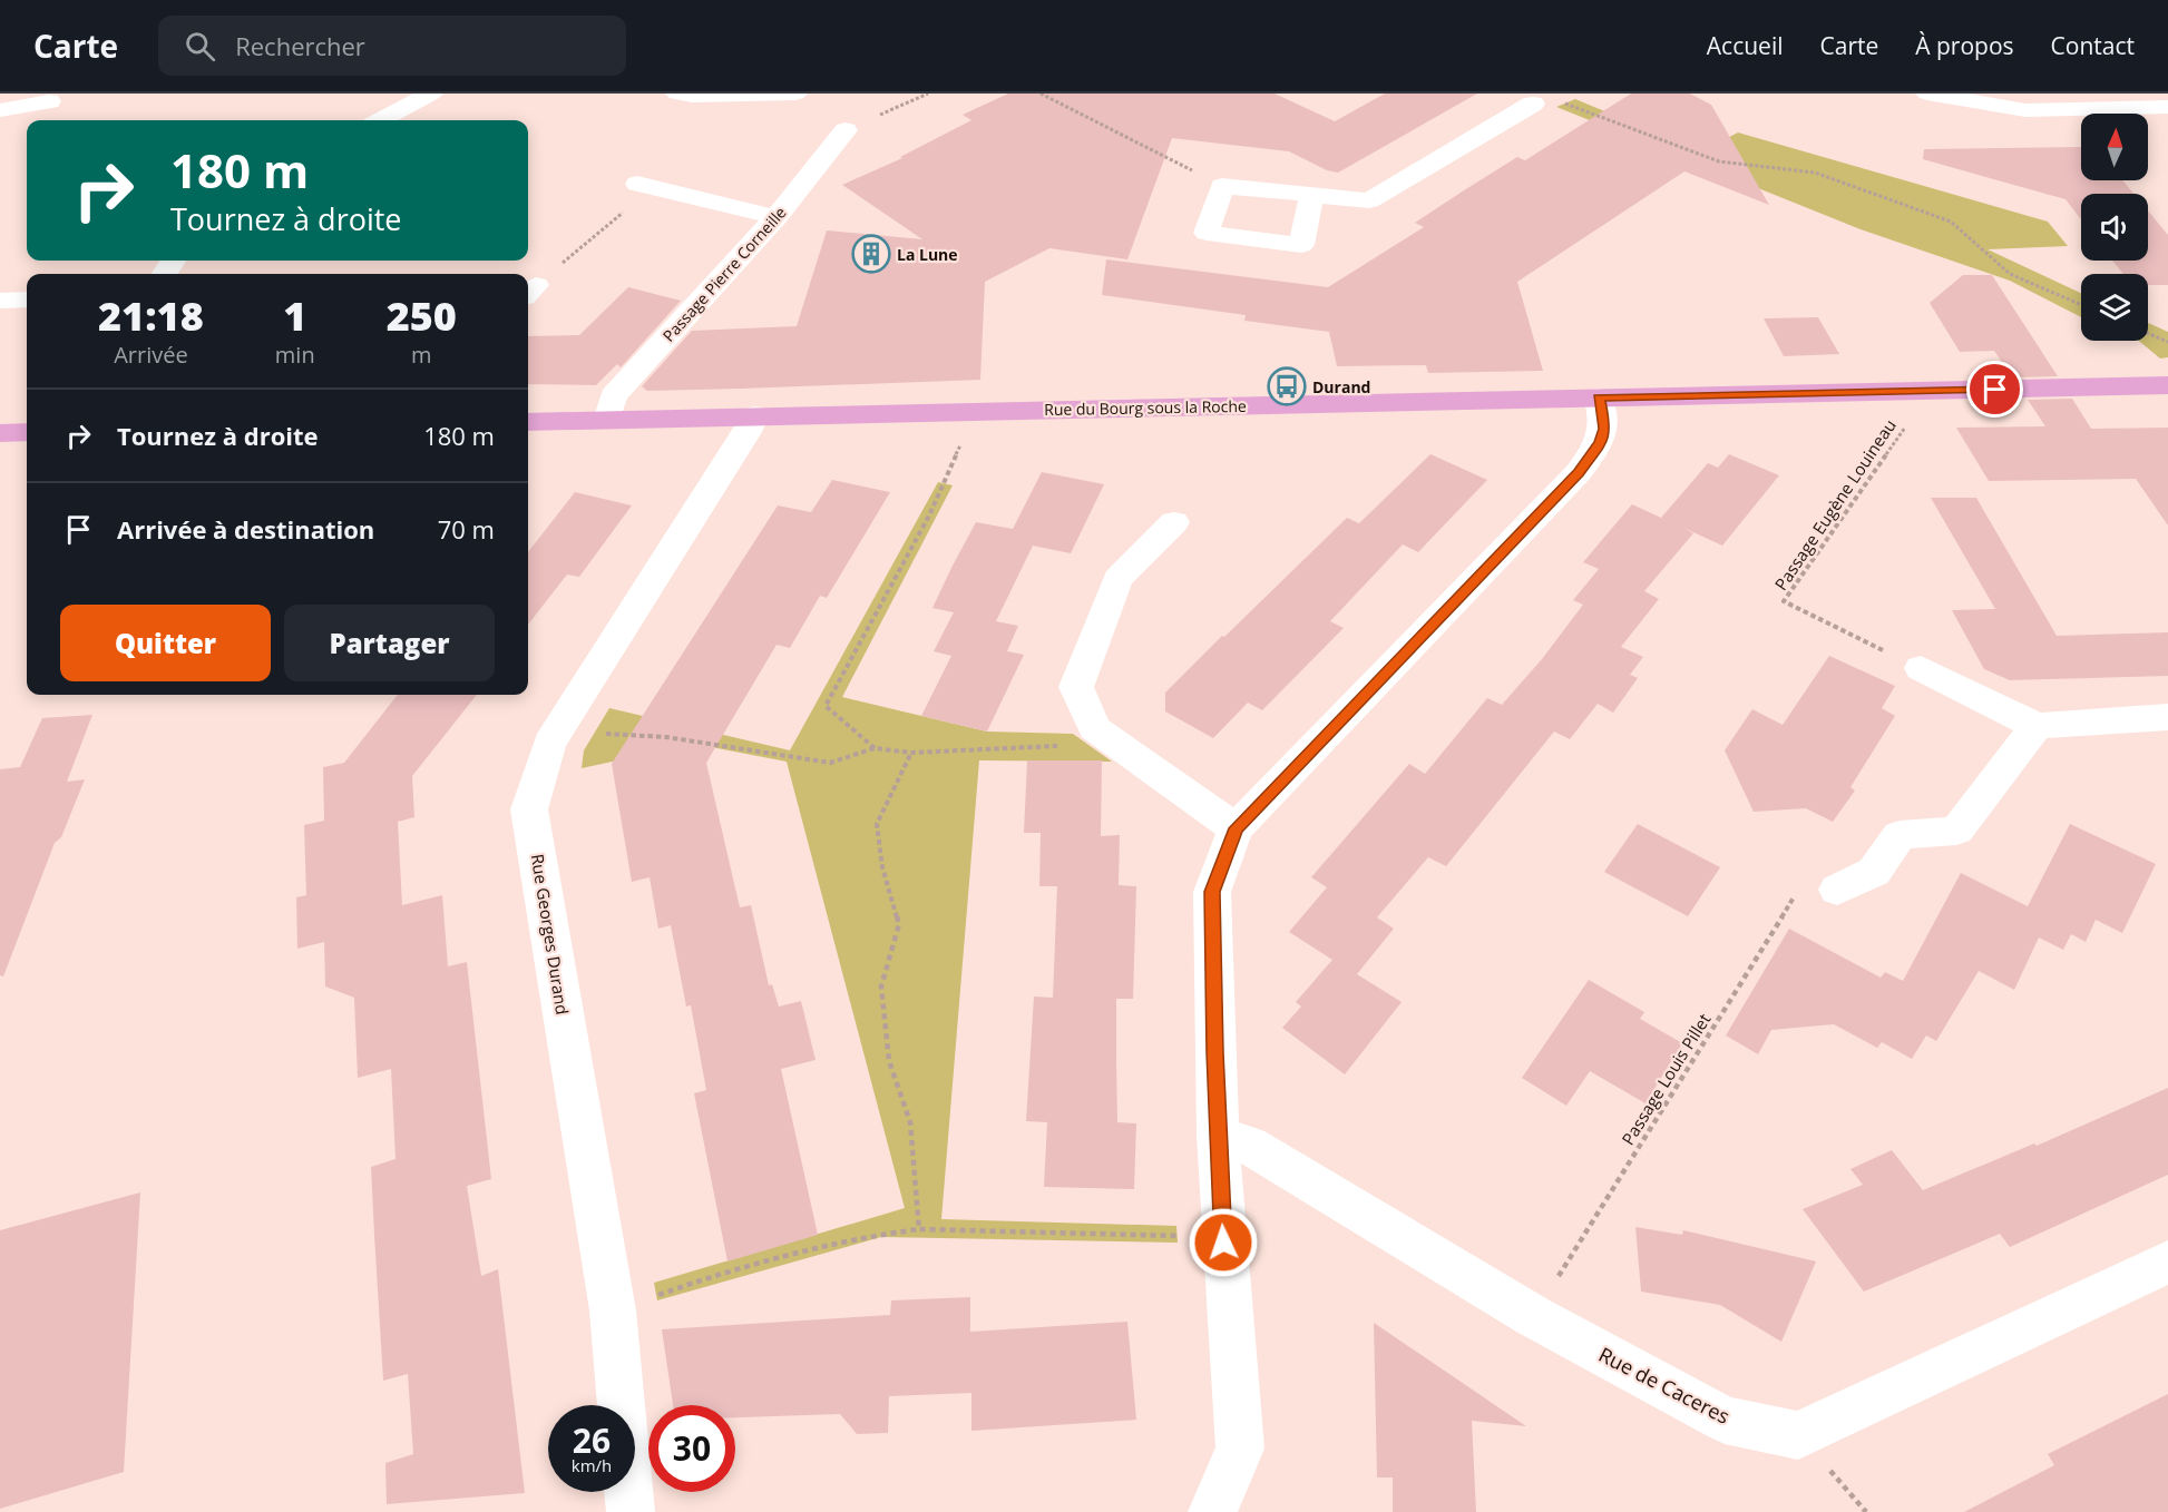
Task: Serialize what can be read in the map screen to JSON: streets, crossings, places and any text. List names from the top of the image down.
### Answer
{
  "streets": {
    "main road": ["Rue du Bourg sous la Roche"],
    "street": ["Passage Pierre Corneille", "Rue Georges Durand", "Rue de Caceres"],
    "path": ["Passage Eugène Louineau", "Passage Louis Pillet"]
  },
  "crossings": [
    ["Passage Pierre Corneille", "Rue du Bourg sous la Roche"],
    ["Rue du Bourg sous la Roche", "Passage Eugène Louineau"],
    ["Rue du Bourg sous la Roche", "Rue Georges Durand"],
    ["Passage Louis Pillet", "Rue de Caceres"]
  ],
  "places": {
    "building": ["La Lune"],
    "bus stop": ["Durand"]
  },
  "north": "top",
  "page": {
    "header": "Carte",
    "search": "Rechercher",
    "nav": [
      "Accueil",
      "Carte",
      "À propos",
      "Contact"
    ],
    "turn": ["180 m", "Tournez à droite"],
    "eta": [
      "21:18",
      "Arrivée",
      "1",
      "min",
      "250",
      "m"
    ],
    "list": [
      {
        "name": "Tournez à droite",
        "value": "180 m"
      },
      {
        "name": "Arrivée à destination",
        "value": "70 m"
      }
    ],
    "buttons": ["Quitter", "Partager"],
    "speed": "26 km/h",
    "limit": "30"
  }
}
